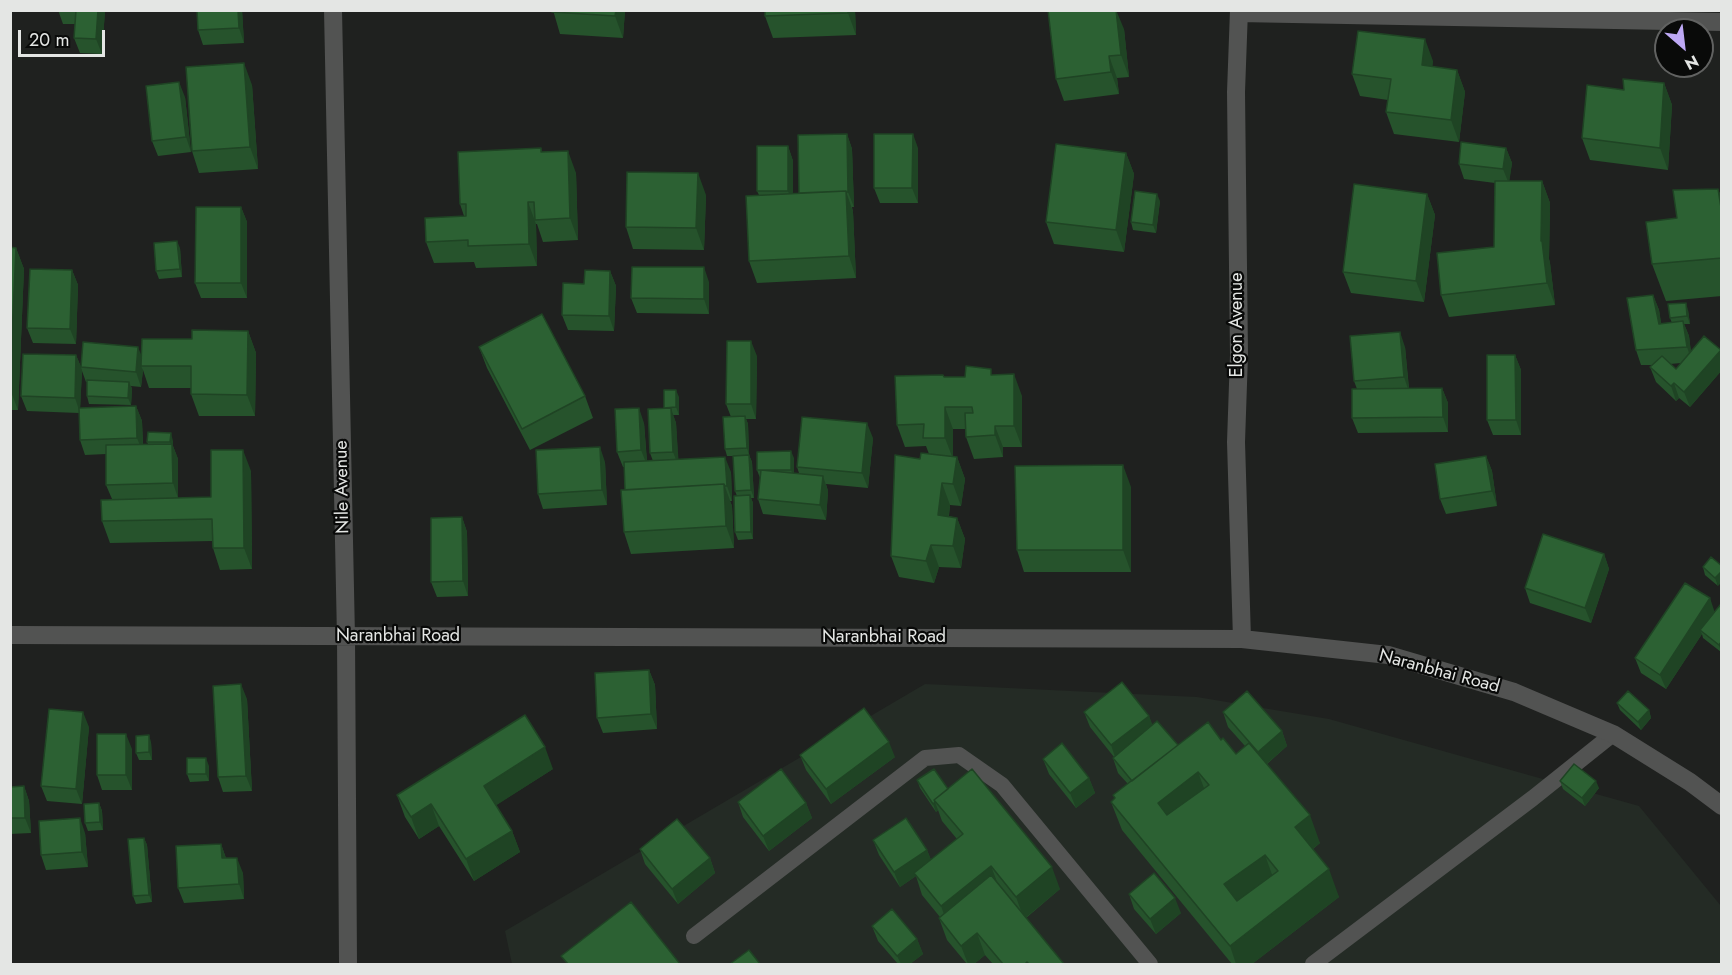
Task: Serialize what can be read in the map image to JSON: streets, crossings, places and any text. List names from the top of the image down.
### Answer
{
  "streets": {
    "street": ["Elgon Avenue", "Nile Avenue", "Naranbhai Road"]
  },
  "crossings": [
    ["Elgon Avenue", "Naranbhai Road"],
    ["Nile Avenue", "Naranbhai Road"]
  ],
  "scale_bar": "20 m",
  "north": "bottom right"
}
